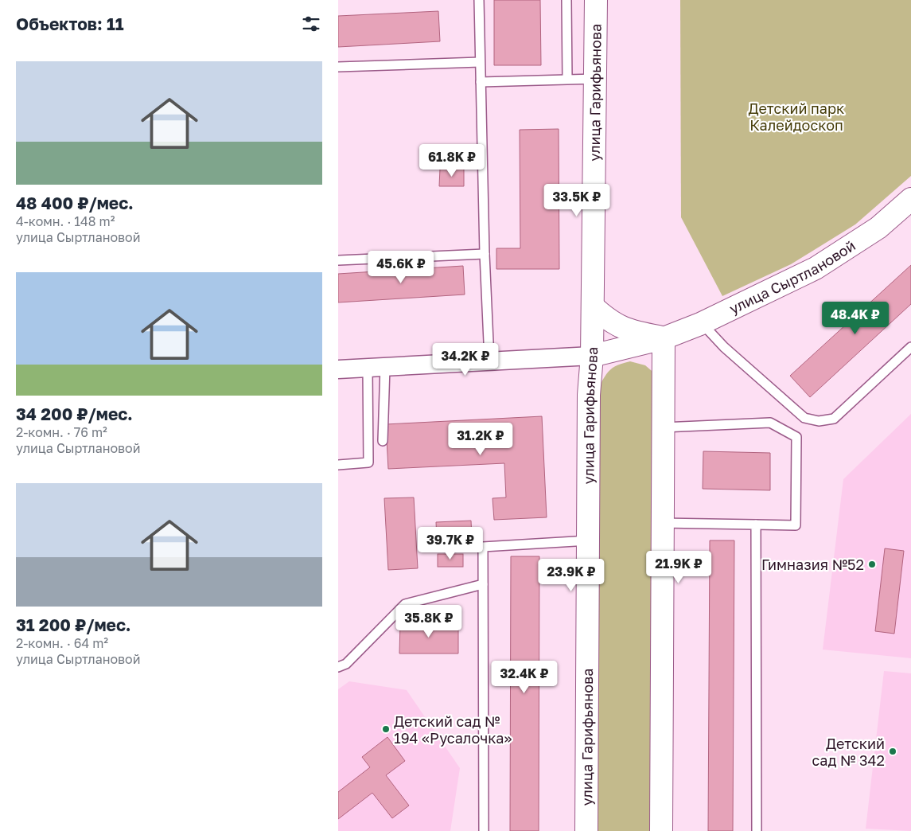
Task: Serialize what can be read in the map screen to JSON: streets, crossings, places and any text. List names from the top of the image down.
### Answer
{
  "streets": {
    "street": ["улица Гарифьянова", "улица Сыртлановой"]
  },
  "crossings": [
    ["улица Гарифьянова", "улица Сыртлановой"]
  ],
  "parks": ["Детский парк Калейдоскоп"],
  "places": ["Гимназия №52", "Детский сад № 194 «Русалочка»", "Детский сад № 342"],
  "page": {
    "heading": "Объектов: 11",
    "list": [
      {
        "name": "48 400 ₽/мес.",
        "note": "4-комн. · 148 m² · улица Сыртлановой"
      },
      {
        "name": "34 200 ₽/мес.",
        "note": "2-комн. · 76 m² · улица Сыртлановой"
      },
      {
        "name": "31 200 ₽/мес.",
        "note": "2-комн. · 64 m² · улица Сыртлановой"
      }
    ],
    "price": [
      "61.8K ₽",
      "33.5K ₽",
      "45.6K ₽",
      "48.4K ₽",
      "34.2K ₽",
      "31.2K ₽",
      "39.7K ₽",
      "21.9K ₽",
      "23.9K ₽",
      "35.8K ₽",
      "32.4K ₽"
    ]
  }
}
